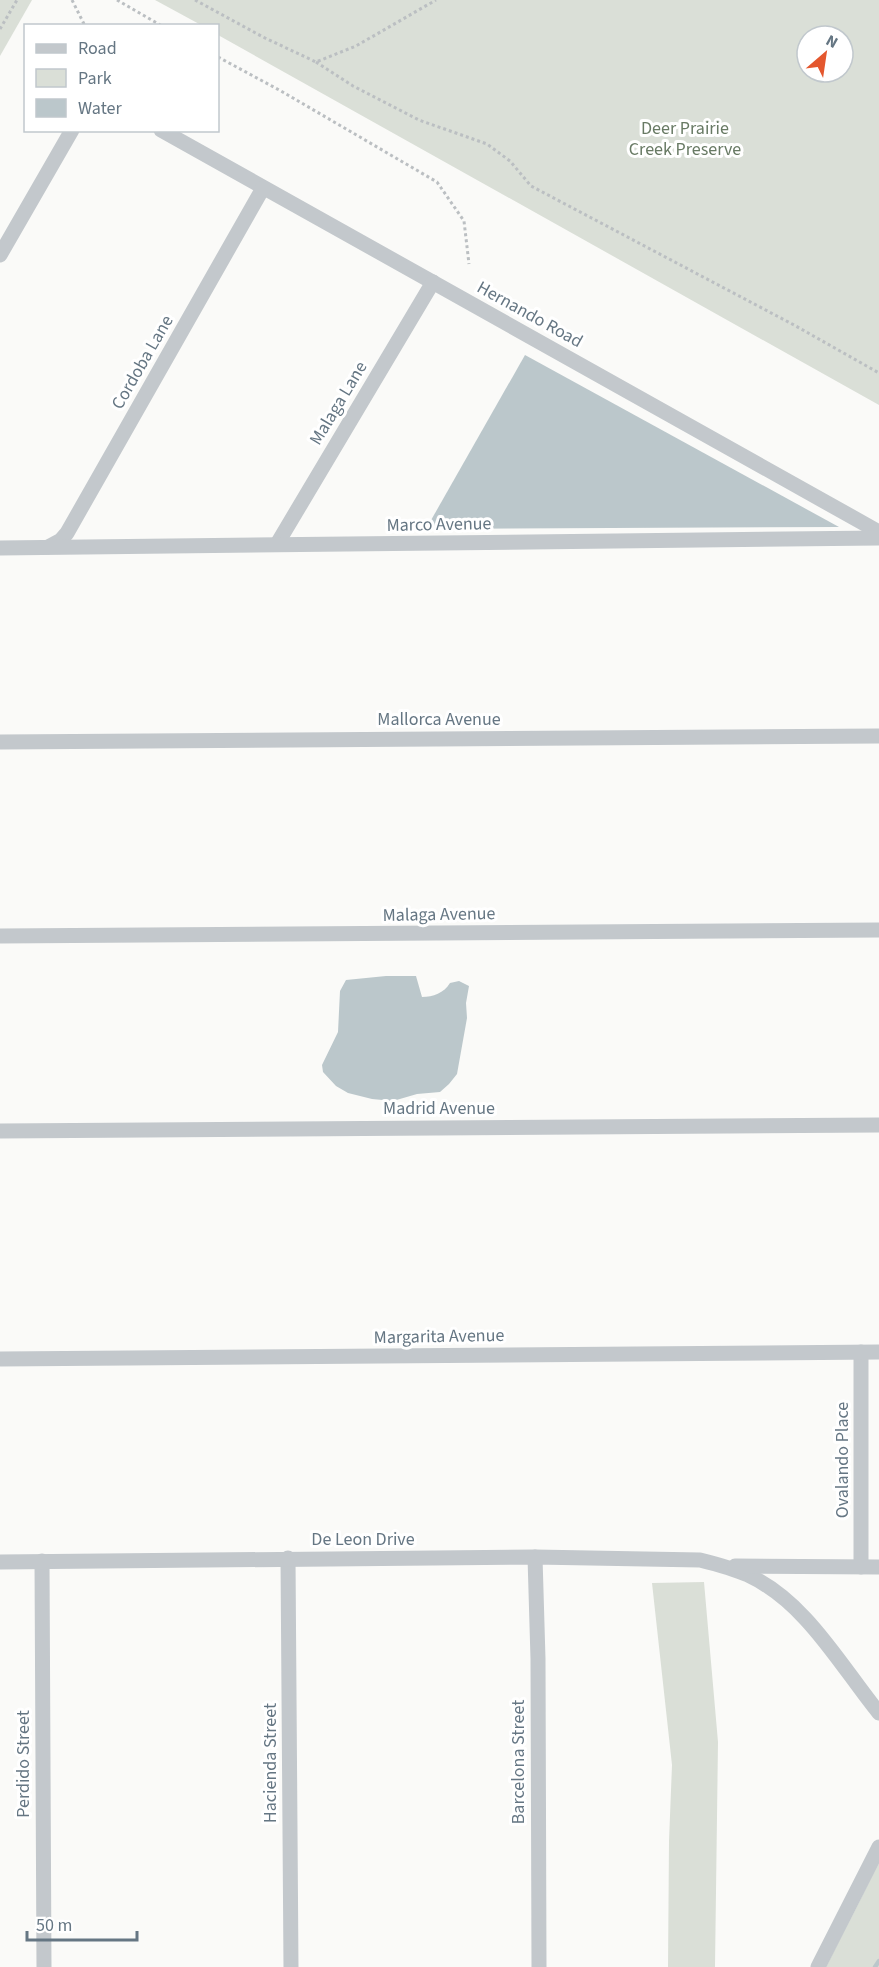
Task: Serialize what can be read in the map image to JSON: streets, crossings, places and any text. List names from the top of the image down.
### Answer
{
  "streets": {
    "street": [
      "Hernando Road",
      "Cordoba Lane",
      "Malaga Lane",
      "Marco Avenue",
      "Mallorca Avenue",
      "Malaga Avenue",
      "Madrid Avenue",
      "Margarita Avenue",
      "Ovalando Place",
      "De Leon Drive",
      "Barcelona Street",
      "Hacienda Street",
      "Perdido Street"
    ]
  },
  "crossings": [
    ["Hernando Road", "Cordoba Lane"],
    ["Hernando Road", "Malaga Lane"],
    ["Cordoba Lane", "Marco Avenue"],
    ["Malaga Lane", "Marco Avenue"],
    ["Margarita Avenue", "Ovalando Place"],
    ["Ovalando Place", "De Leon Drive"],
    ["De Leon Drive", "Barcelona Street"],
    ["De Leon Drive", "Hacienda Street"],
    ["De Leon Drive", "Perdido Street"]
  ],
  "parks": ["Deer Prairie Creek Preserve"],
  "legend": ["Road", "Park", "Water"],
  "scale_bar": "50 m",
  "north": "top right"
}
